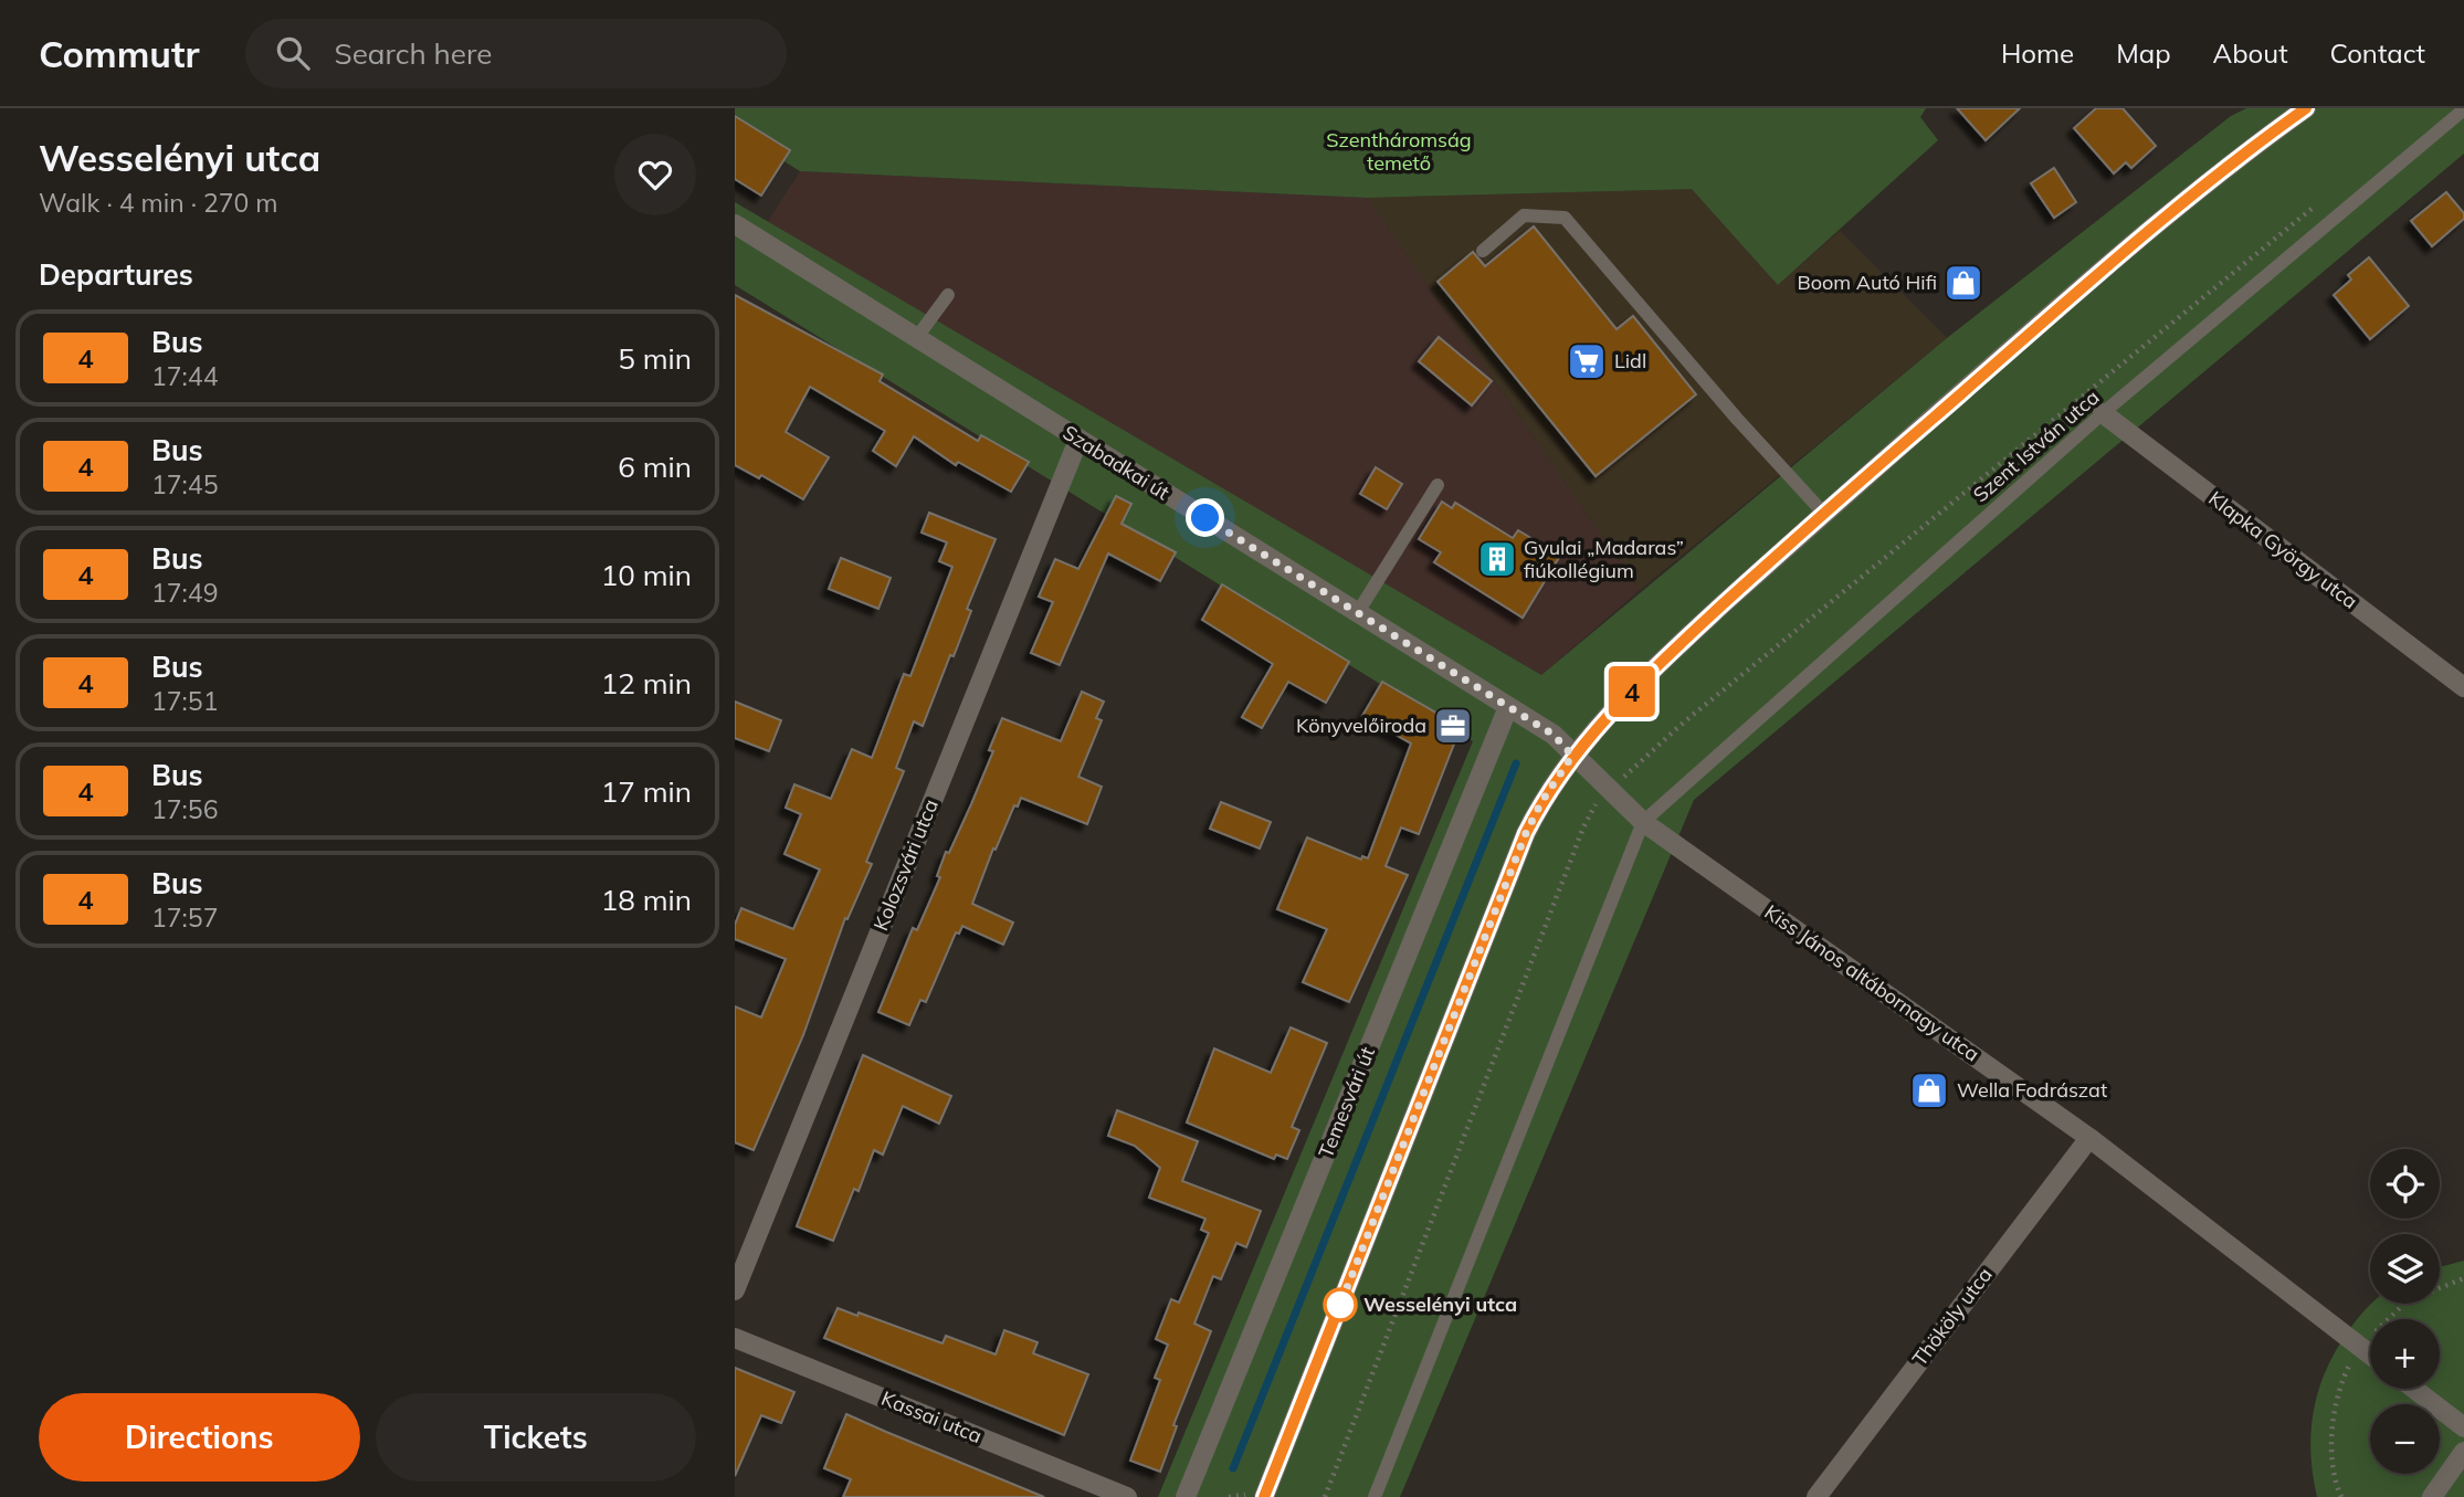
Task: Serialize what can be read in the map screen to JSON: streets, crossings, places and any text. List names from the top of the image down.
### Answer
{
  "streets": {
    "street": [
      "Szabadkai út",
      "Klapka György utca",
      "Kolozsvári utca",
      "Kiss János altábornagy utca",
      "Temesvári út",
      "Thököly utca",
      "Kassai utca"
    ],
    "lane": ["Szent István utca"]
  },
  "crossings": [
    ["Szent István utca", "Klapka György utca"],
    ["Szent István utca", "Kiss János altábornagy utca"],
    ["Szabadkai út", "Kolozsvári utca"],
    ["Szabadkai út", "Kiss János altábornagy utca"],
    ["Szabadkai út", "Temesvári út"],
    ["Kiss János altábornagy utca", "Thököly utca"]
  ],
  "parks": ["Szentháromság temető"],
  "places": {
    "shop": ["Boom Autó Hifi", "Wella Fodrászat"],
    "supermarket": ["Lidl"],
    "building": ["Gyulai „Madaras” fiúkollégium"],
    "office": ["Könyvelőiroda"],
    "other": ["Wesselényi utca"]
  },
  "lines": ["bus line 4"],
  "page": {
    "header": "Commutr",
    "search": "Search here",
    "nav": [
      "Home",
      "Map",
      "About",
      "Contact"
    ],
    "heading": [
      ["Wesselényi utca", "Walk · 4 min · 270 m"],
      "Departures"
    ],
    "on_map": "4",
    "list": [
      {
        "mark": "4",
        "name": "Bus",
        "note": "17:44",
        "value": "5 min"
      },
      {
        "mark": "4",
        "name": "Bus",
        "note": "17:45",
        "value": "6 min"
      },
      {
        "mark": "4",
        "name": "Bus",
        "note": "17:49",
        "value": "10 min"
      },
      {
        "mark": "4",
        "name": "Bus",
        "note": "17:51",
        "value": "12 min"
      },
      {
        "mark": "4",
        "name": "Bus",
        "note": "17:56",
        "value": "17 min"
      },
      {
        "mark": "4",
        "name": "Bus",
        "note": "17:57",
        "value": "18 min"
      }
    ],
    "map_buttons": ["+", "−"],
    "buttons": ["Directions", "Tickets"]
  }
}
